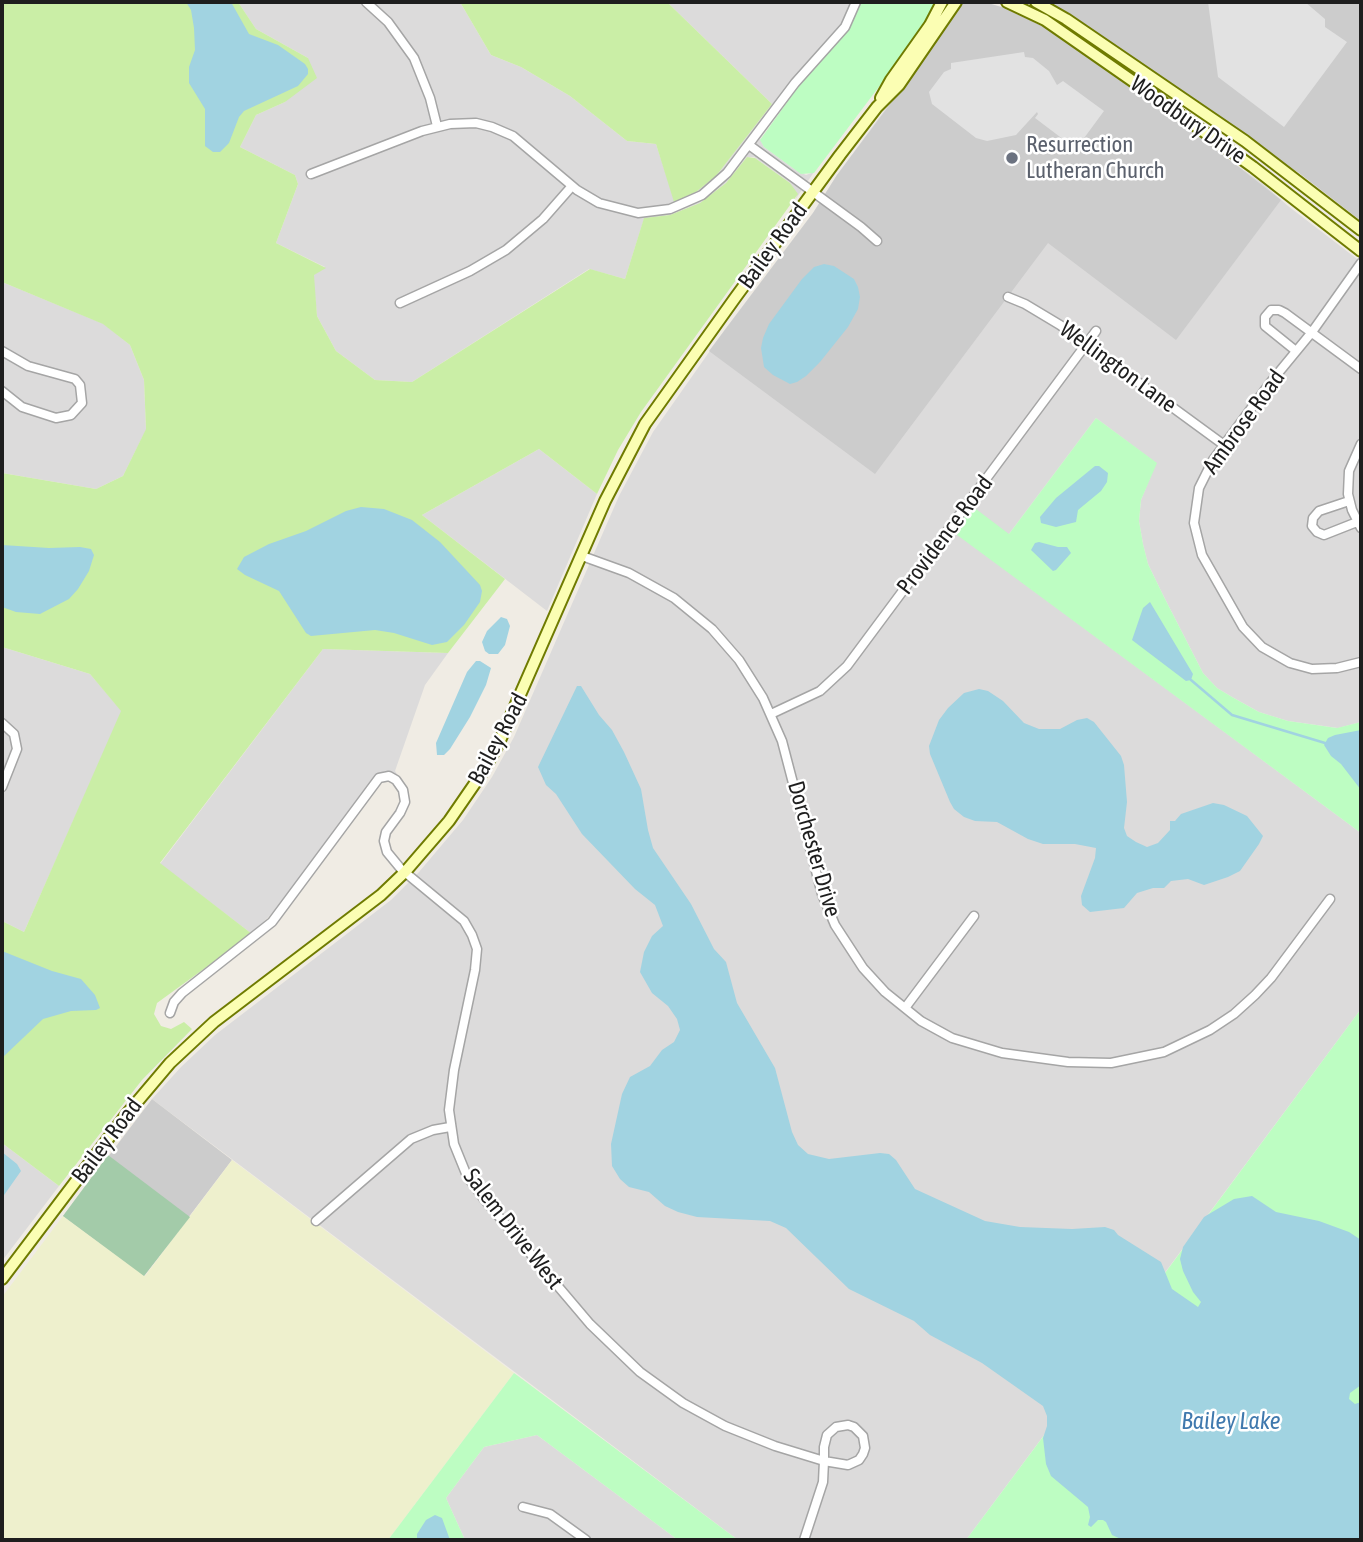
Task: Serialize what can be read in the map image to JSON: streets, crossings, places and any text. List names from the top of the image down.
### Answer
{
  "streets": {
    "main road": ["Woodbury Drive", "Bailey Road"],
    "street": [
      "Wellington Lane",
      "Ambrose Road",
      "Providence Road",
      "Dorchester Drive",
      "Salem Drive West"
    ]
  },
  "crossings": [
    ["Bailey Road", "Dorchester Drive"],
    ["Bailey Road", "Salem Drive West"],
    ["Wellington Lane", "Ambrose Road"],
    ["Wellington Lane", "Providence Road"],
    ["Providence Road", "Dorchester Drive"]
  ],
  "water": ["Bailey Lake"],
  "places": ["Resurrection Lutheran Church"]
}
